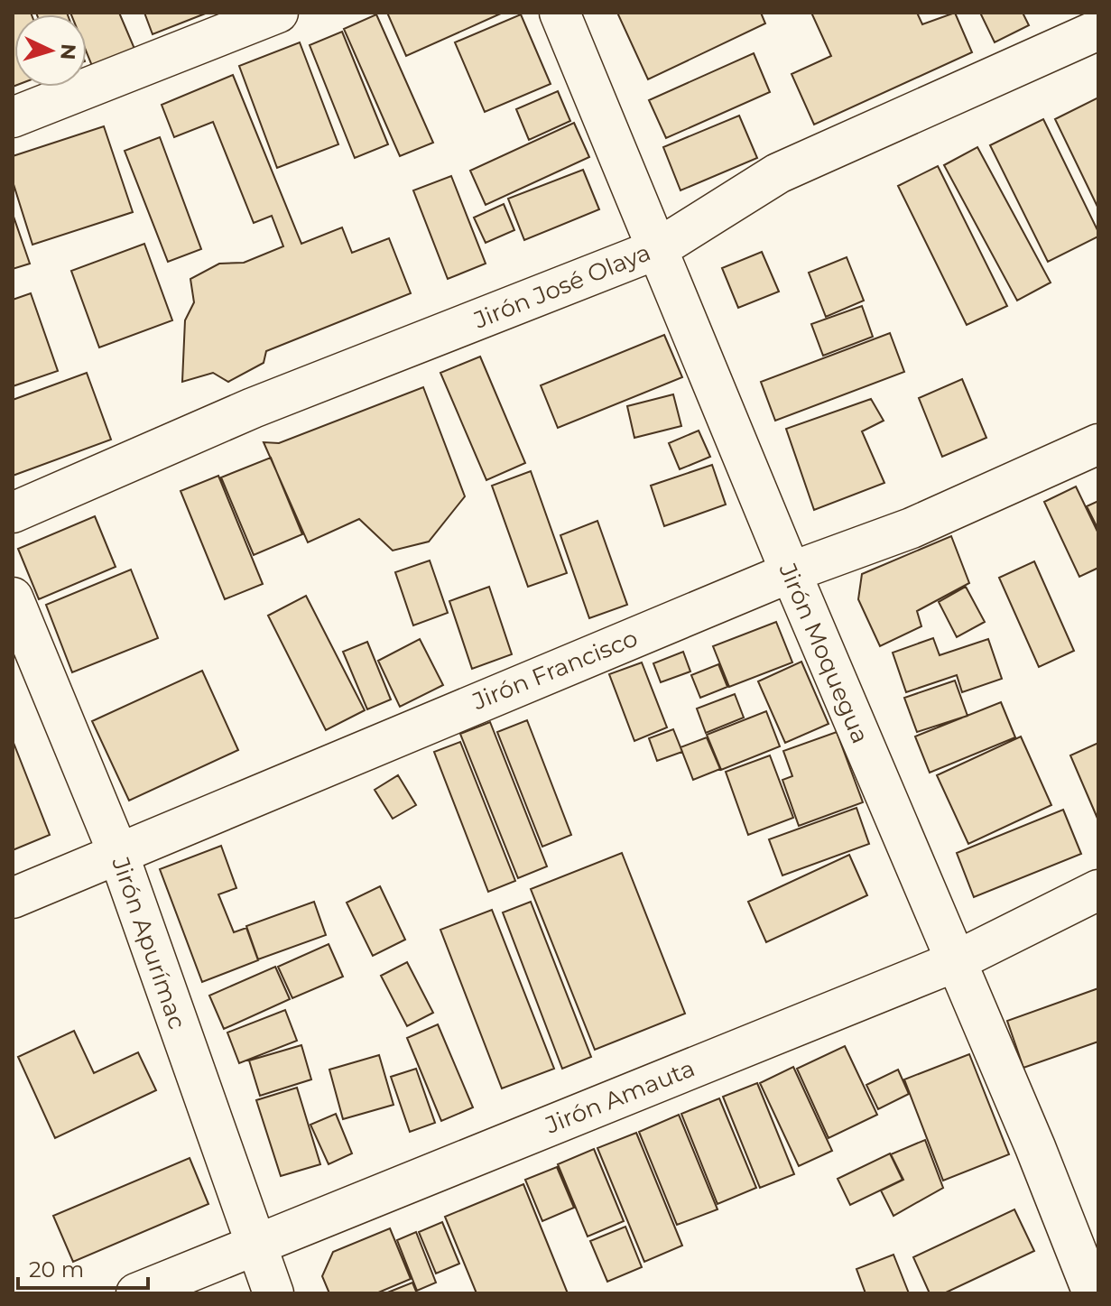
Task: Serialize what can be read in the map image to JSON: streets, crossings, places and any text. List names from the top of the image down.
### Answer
{
  "streets": {
    "street": [
      "Jirón José Olaya",
      "Jirón Moquegua",
      "Jirón Francisco",
      "Jirón Apurímac",
      "Jirón Amauta"
    ]
  },
  "crossings": [
    ["Jirón José Olaya", "Jirón Moquegua"],
    ["Jirón Moquegua", "Jirón Francisco"],
    ["Jirón Moquegua", "Jirón Amauta"],
    ["Jirón Francisco", "Jirón Apurímac"],
    ["Jirón Apurímac", "Jirón Amauta"]
  ],
  "scale_bar": "20 m",
  "north": "right"
}
